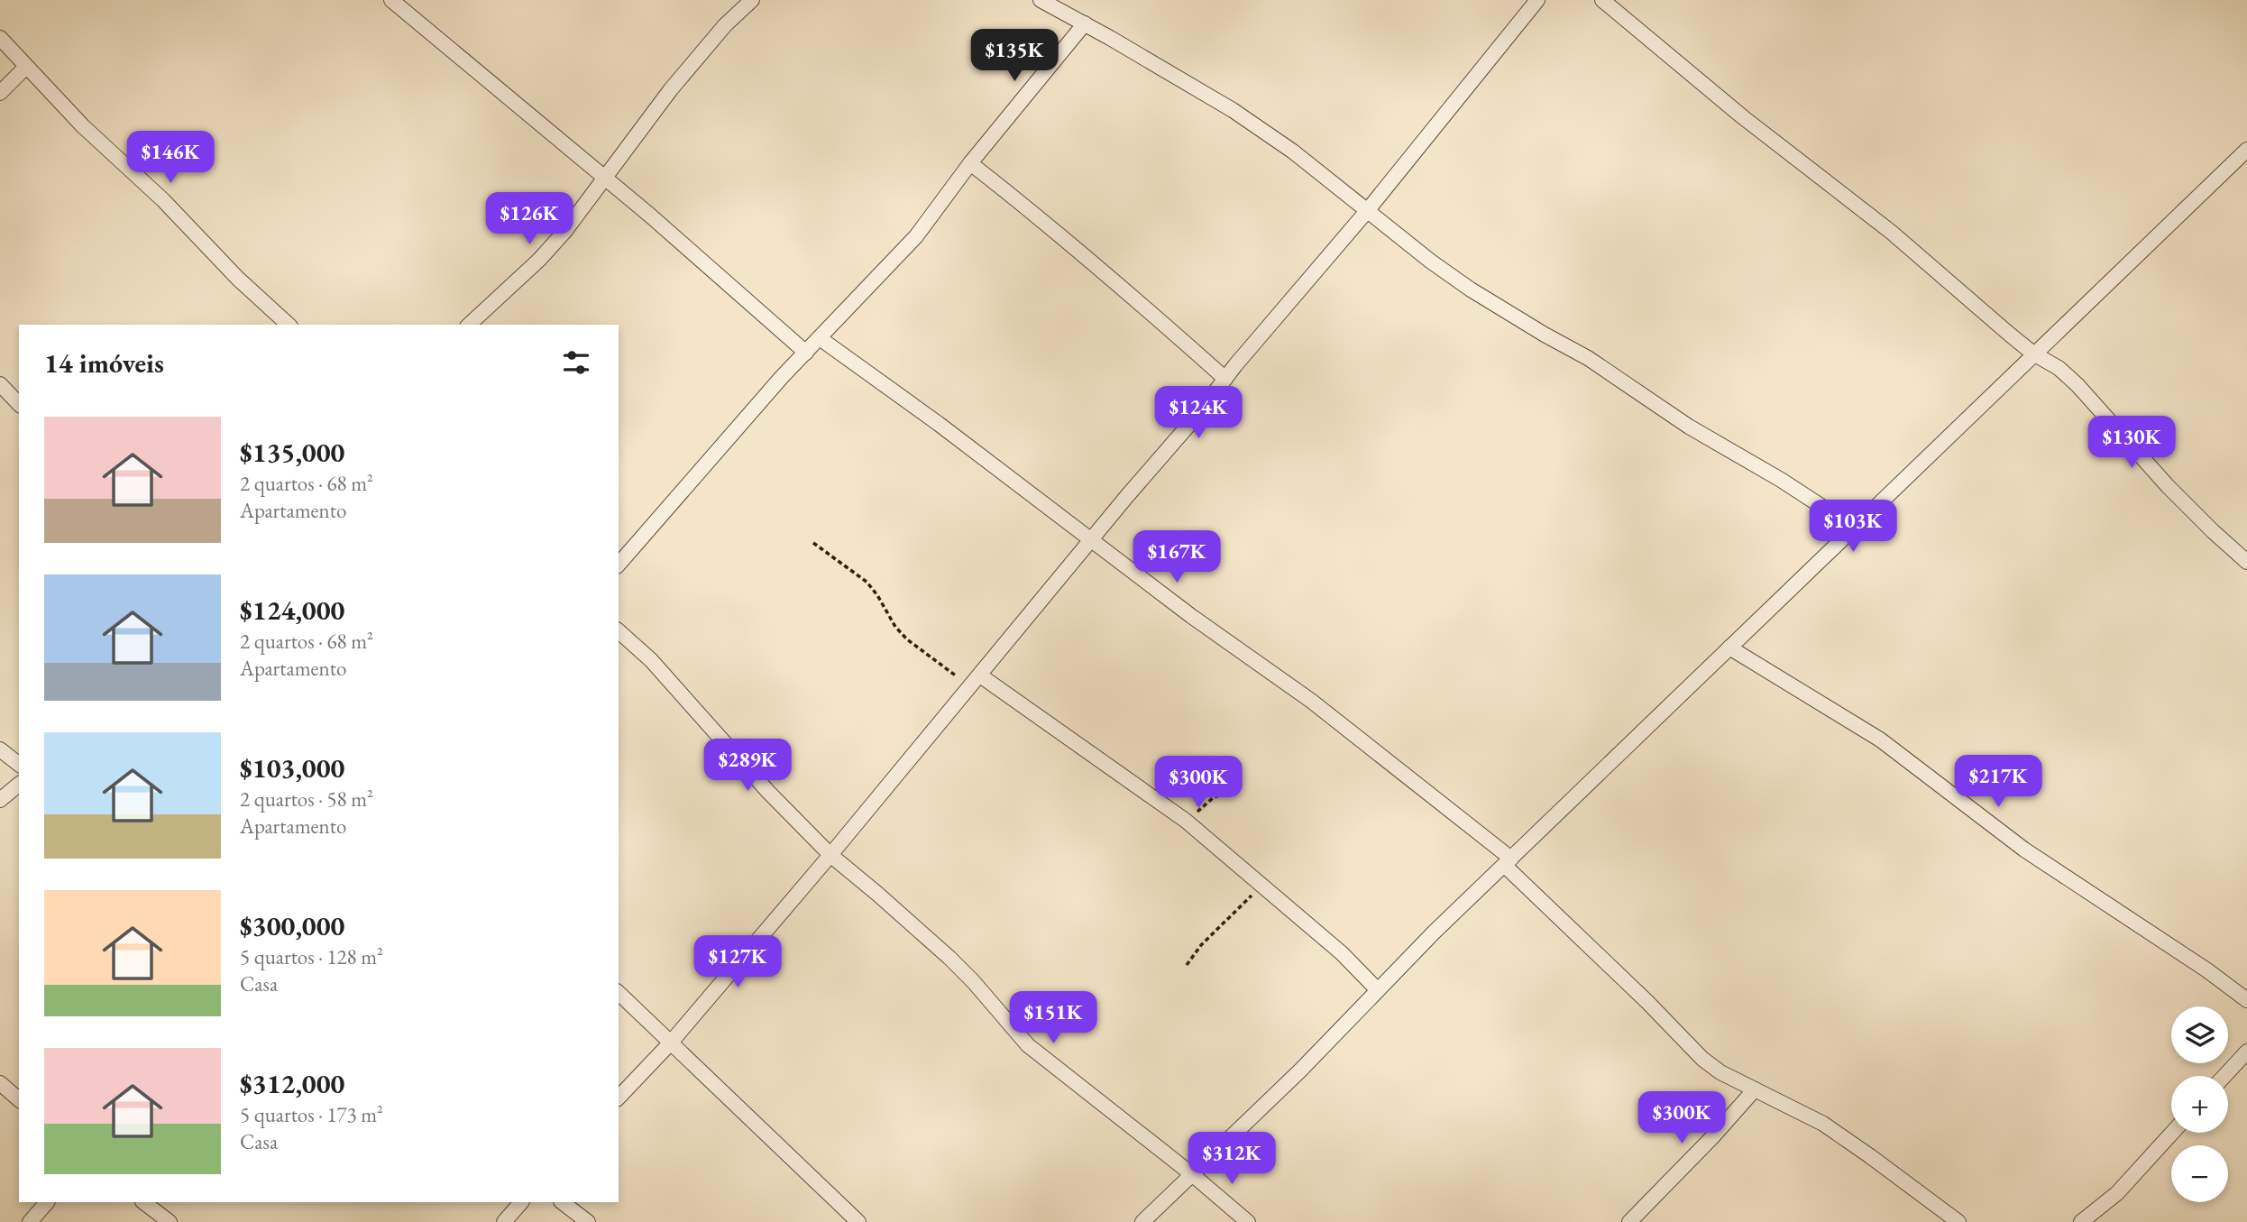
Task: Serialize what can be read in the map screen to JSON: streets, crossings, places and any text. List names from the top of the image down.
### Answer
{
  "page": {
    "price": [
      "$135K",
      "$146K",
      "$126K",
      "$124K",
      "$130K",
      "$103K",
      "$167K",
      "$289K",
      "$217K",
      "$300K",
      "$127K",
      "$151K",
      "$300K",
      "$312K"
    ],
    "heading": "14 imóveis",
    "list": [
      {
        "name": "$135,000",
        "note": "2 quartos · 68 m² · Apartamento"
      },
      {
        "name": "$124,000",
        "note": "2 quartos · 68 m² · Apartamento"
      },
      {
        "name": "$103,000",
        "note": "2 quartos · 58 m² · Apartamento"
      },
      {
        "name": "$300,000",
        "note": "5 quartos · 128 m² · Casa"
      },
      {
        "name": "$312,000",
        "note": "5 quartos · 173 m² · Casa"
      }
    ],
    "map_buttons": ["+", "−"]
  }
}
